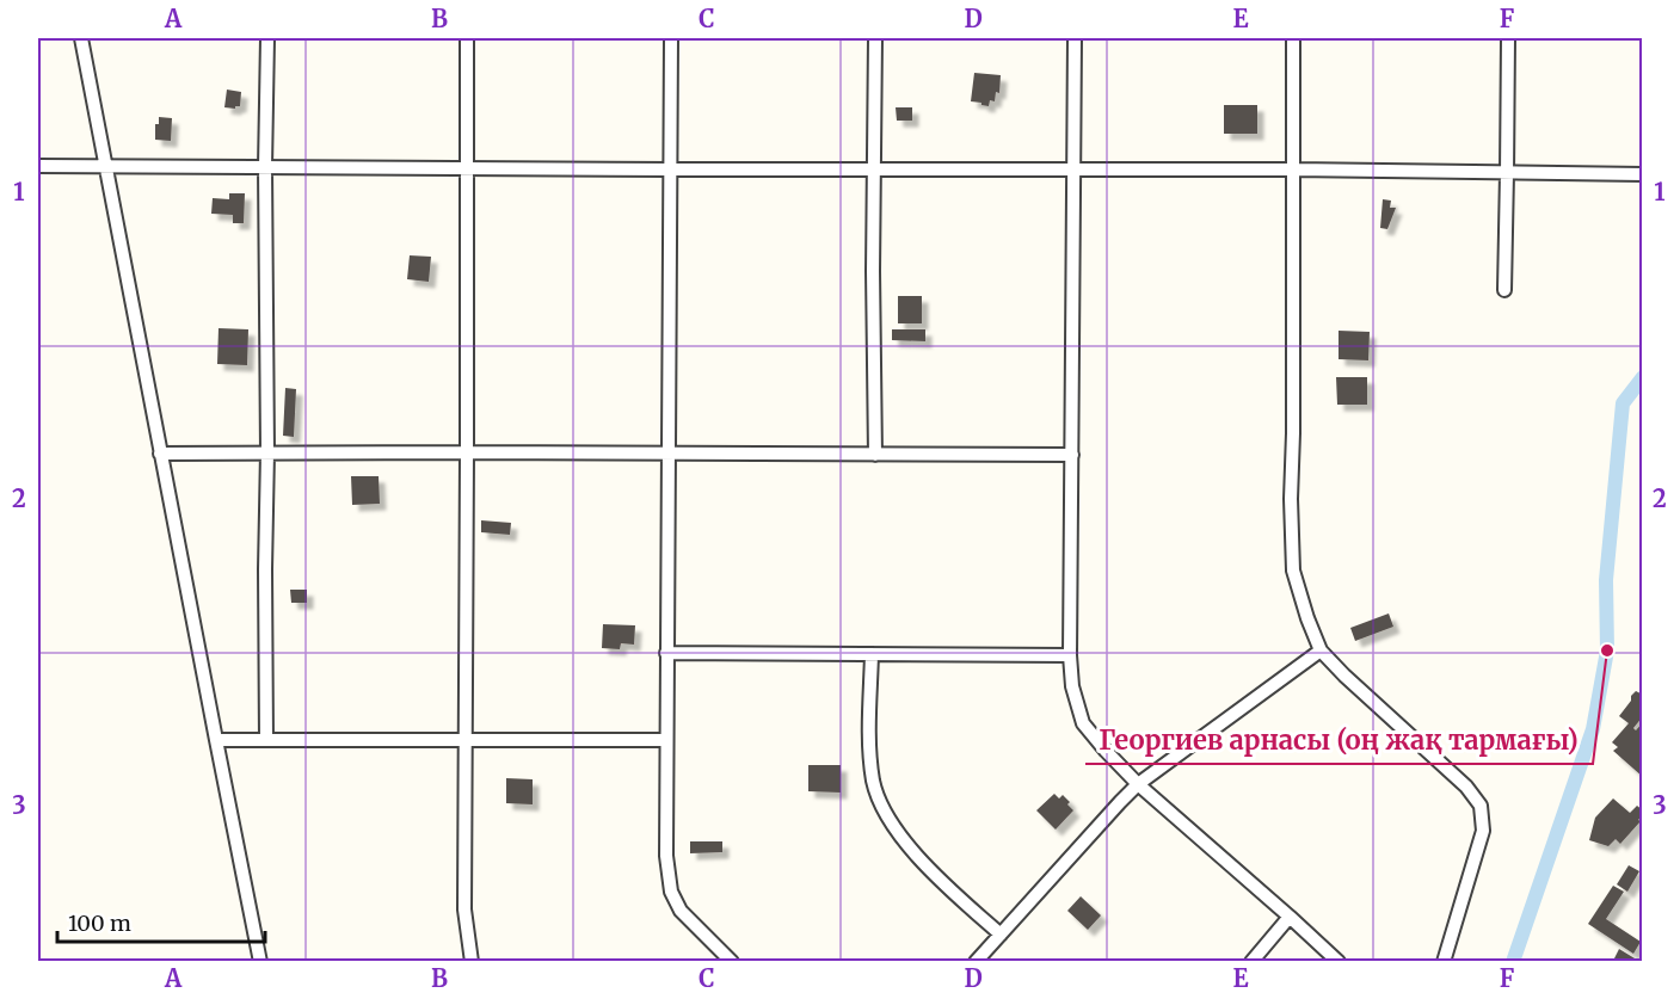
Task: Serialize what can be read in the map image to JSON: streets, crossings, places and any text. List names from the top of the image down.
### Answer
{
  "places": ["Георгиев арнасы (оң жақ тармағы)"],
  "scale_bar": "100 m",
  "grid": {
    "columns": [
      "A",
      "B",
      "C",
      "D",
      "E",
      "F"
    ],
    "rows": ["1", "2", "3"]
  }
}
